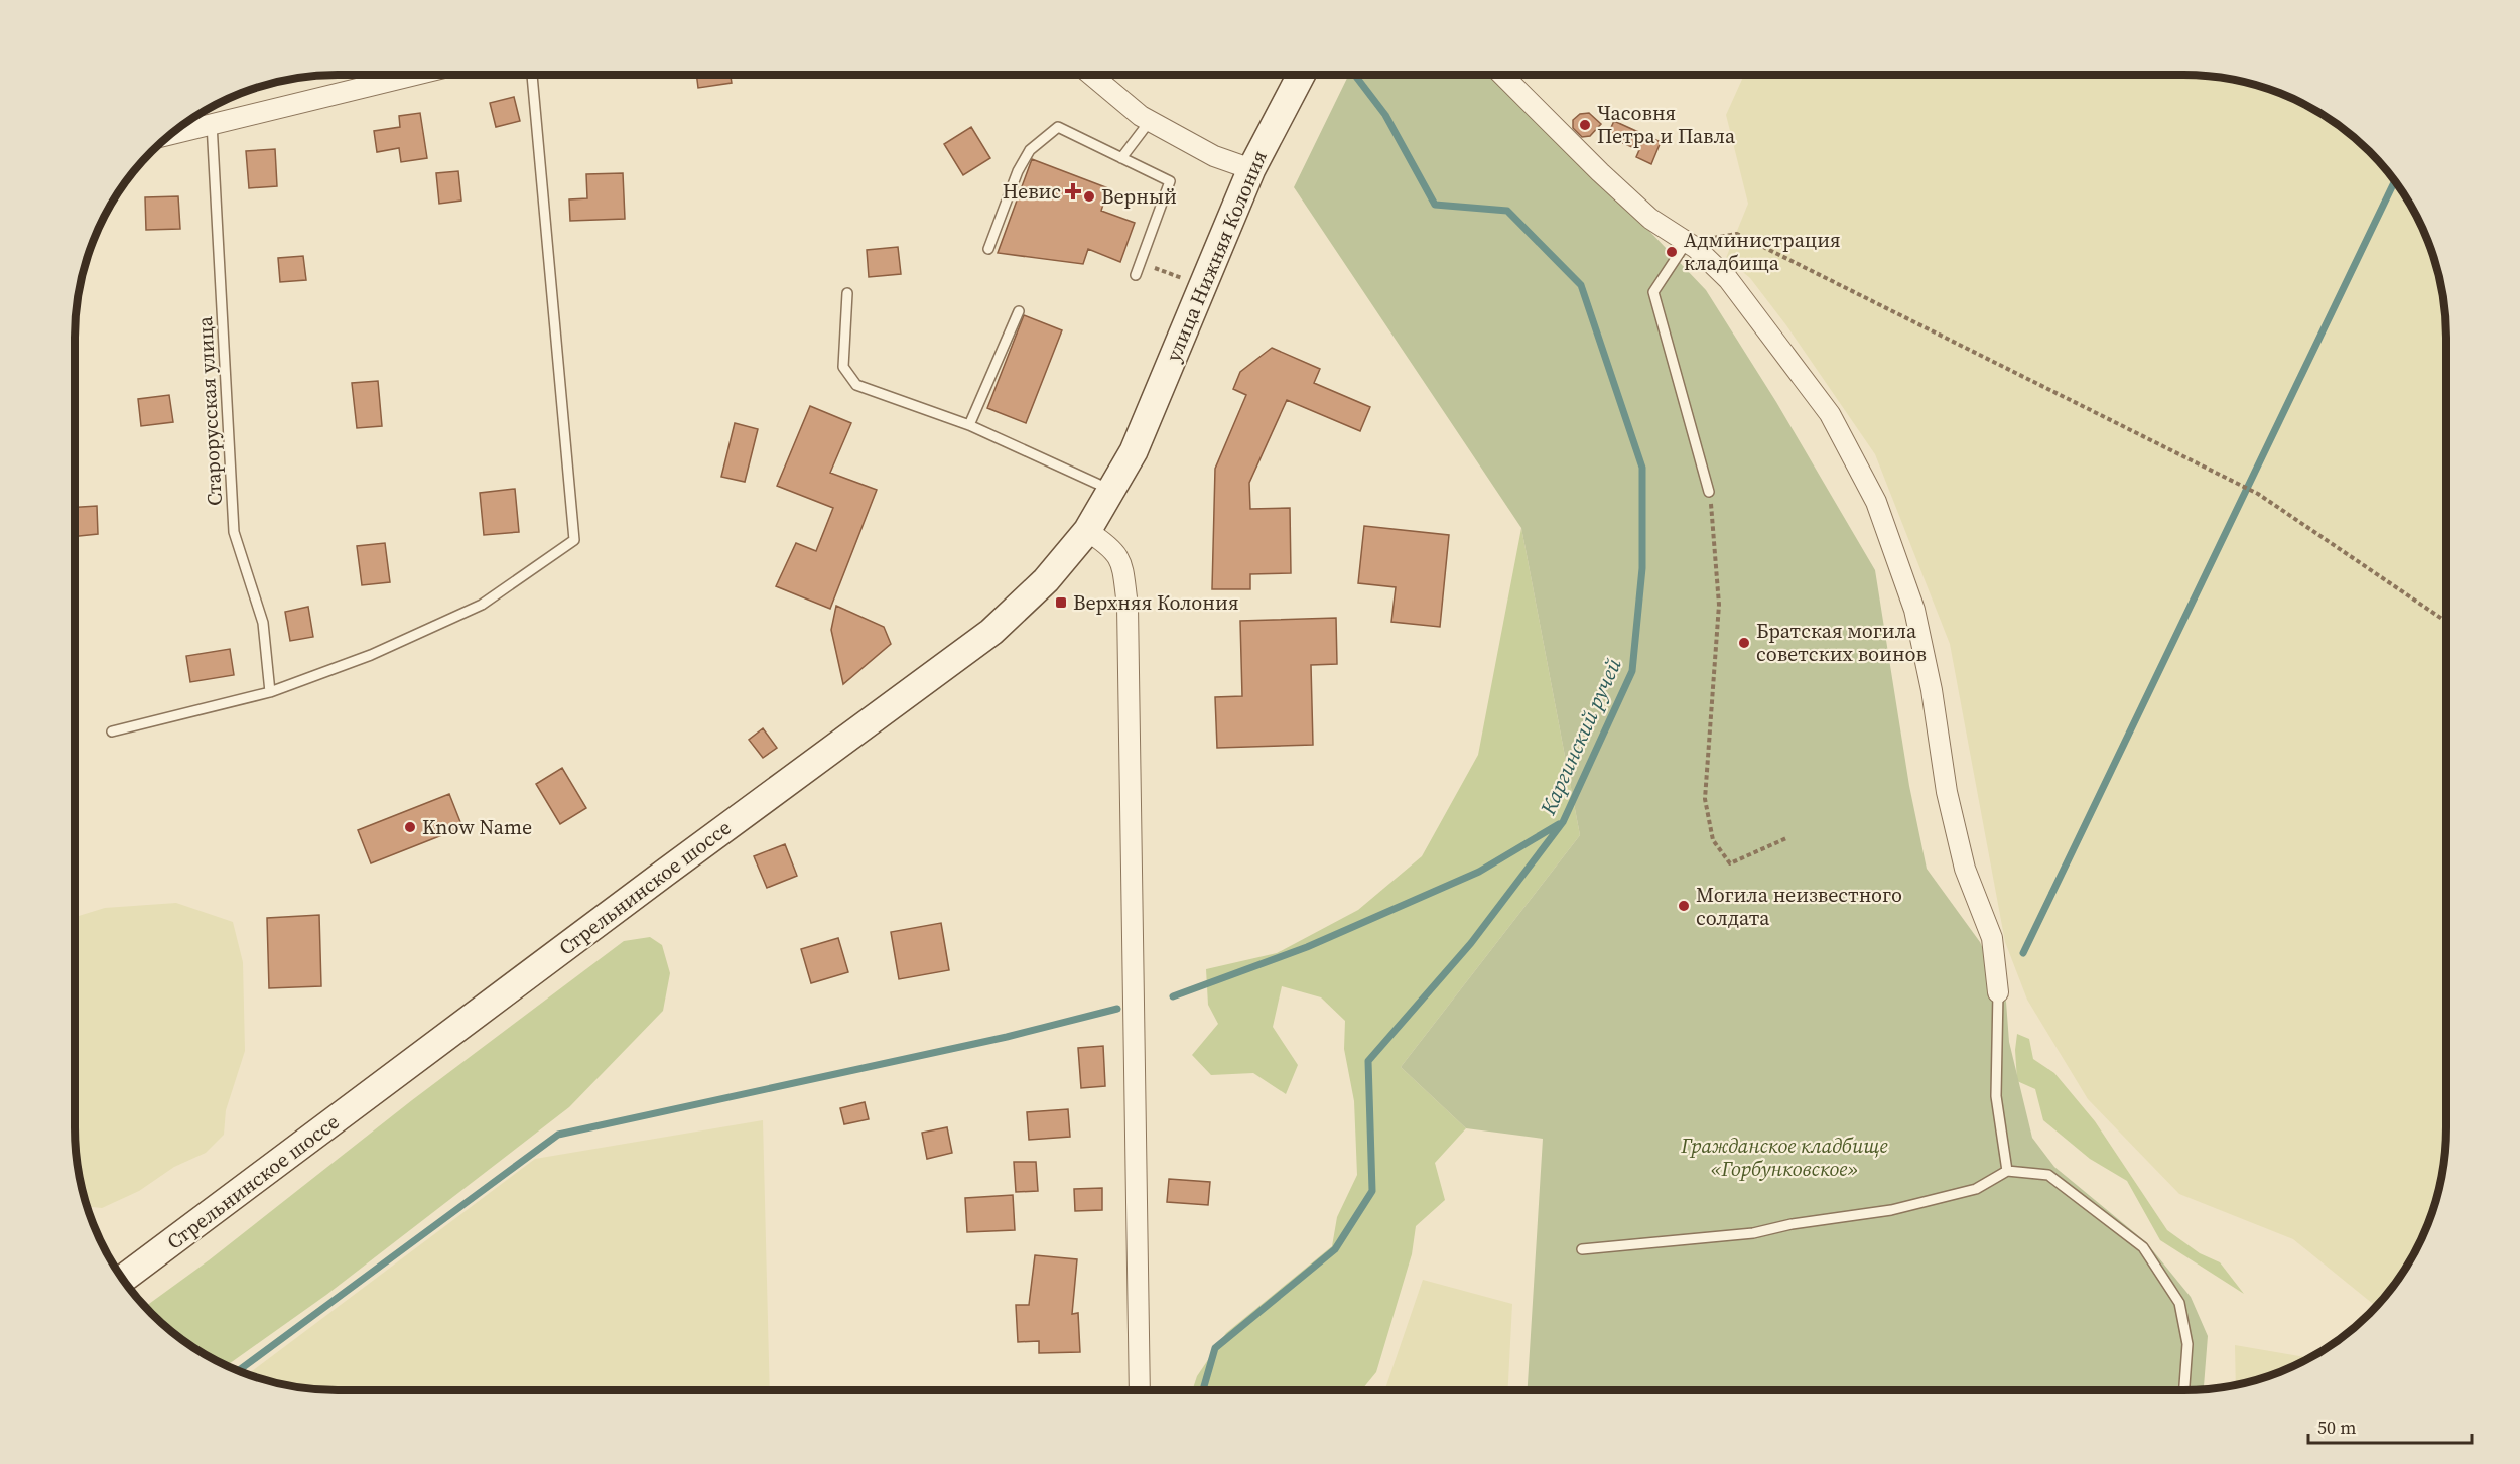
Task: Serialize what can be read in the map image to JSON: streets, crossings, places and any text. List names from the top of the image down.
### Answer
{
  "streets": {
    "main road": ["улица Нижняя Колония", "Стрельнинское шоссе"],
    "lane": ["Старорусская улица"]
  },
  "crossings": [
    ["улица Нижняя Колония", "Стрельнинское шоссе"]
  ],
  "water": ["Каргинский ручей"],
  "parks": ["Гражданское кладбище «Горбунковское»"],
  "places": {
    "other": [
      "Часовня Петра и Павла",
      "Верный",
      "Администрация кладбища",
      "Братская могила советских воинов",
      "Know Name",
      "Могила неизвестного солдата"
    ],
    "health": ["Невис"],
    "transit": ["Верхняя Колония"]
  },
  "scale_bar": "50 m"
}
